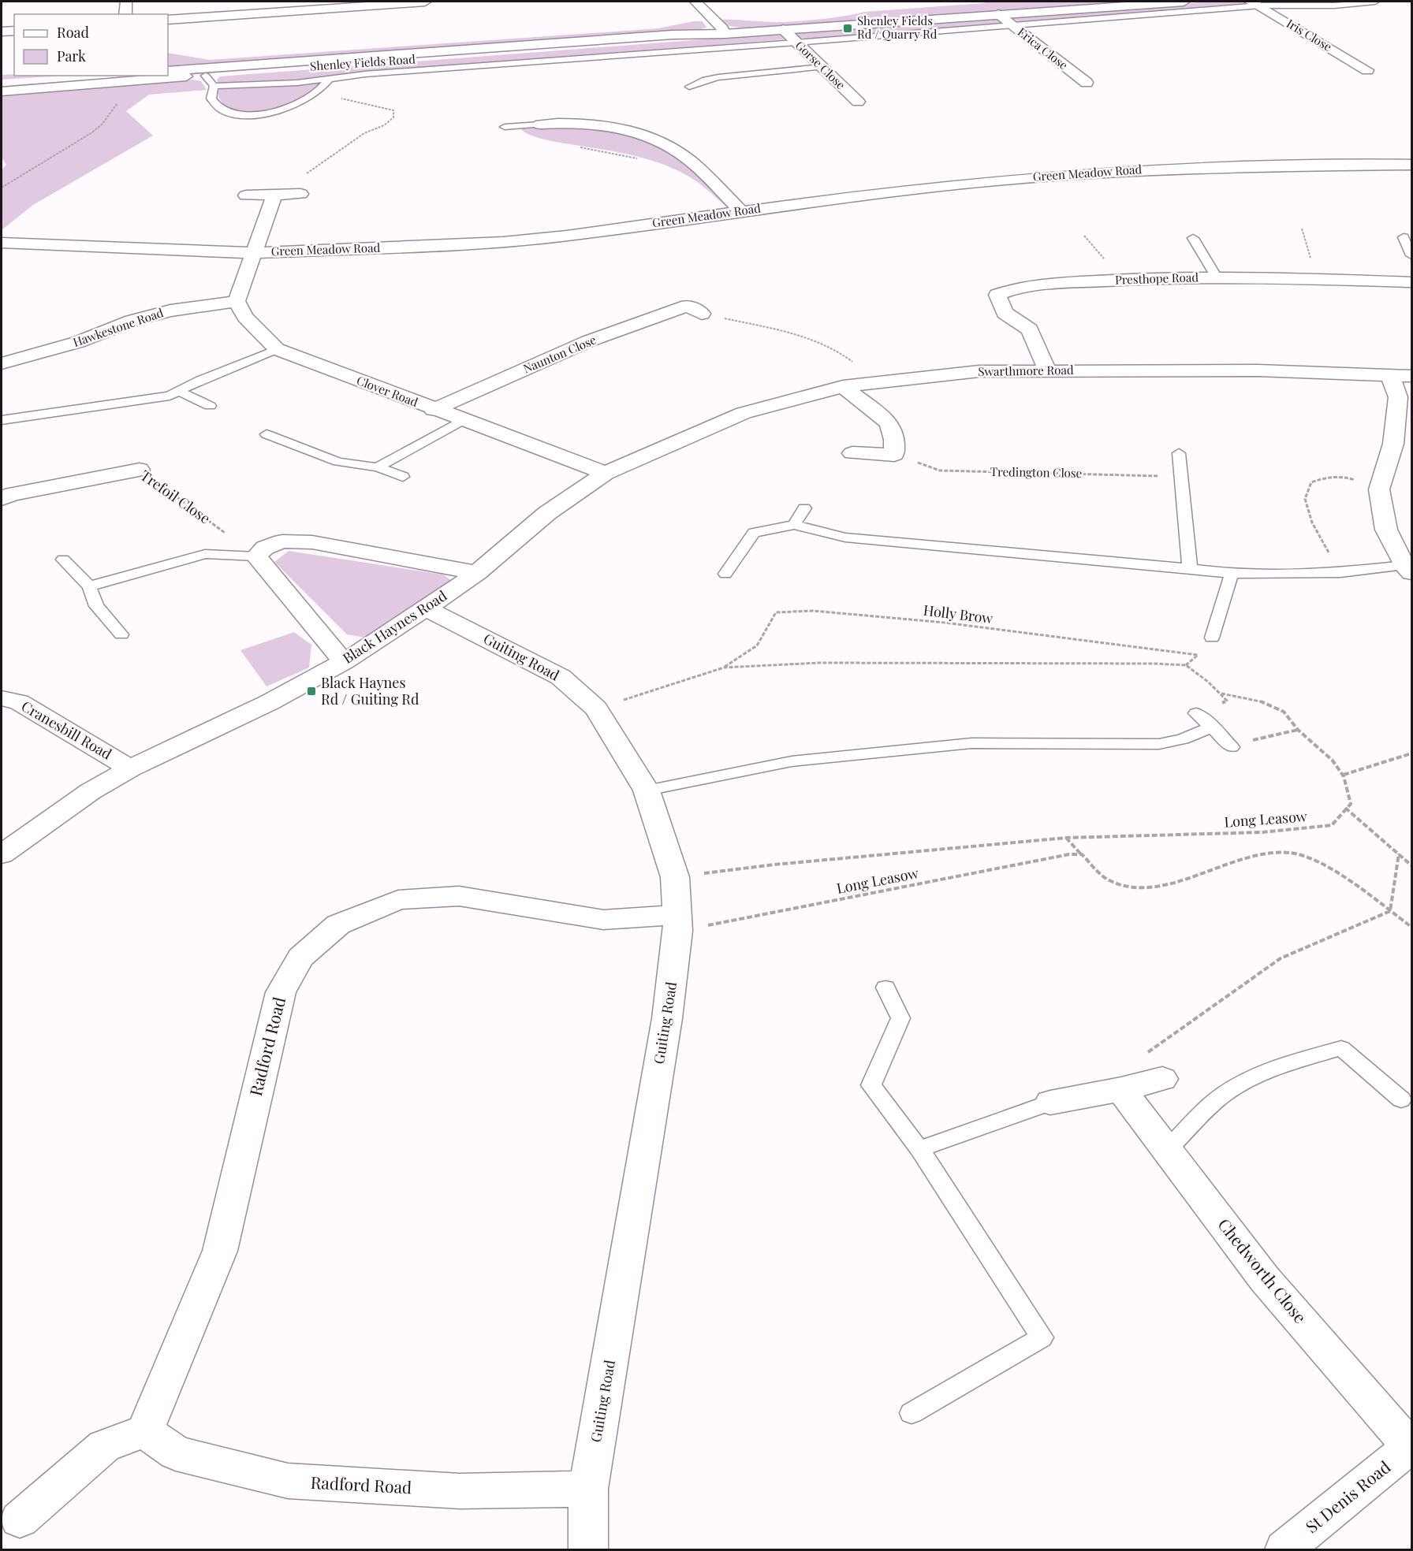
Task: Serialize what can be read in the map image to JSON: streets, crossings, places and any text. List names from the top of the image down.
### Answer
{
  "streets": {
    "street": [
      "Iris Close",
      "Erica Close",
      "Shenley Fields Road",
      "Gorse Close",
      "Green Meadow Road",
      "Presthope Road",
      "Hawkestone Road",
      "Naunton Close",
      "Swarthmore Road",
      "Clover Road",
      "Trefoil Close",
      "Black Haynes Road",
      "Guiting Road",
      "Cranesbill Road",
      "Radford Road",
      "Chedworth Close",
      "St Denis Road"
    ],
    "path": ["Tredington Close", "Holly Brow", "Long Leasow"]
  },
  "crossings": [
    ["Erica Close", "Shenley Fields Road"],
    ["Shenley Fields Road", "Gorse Close"],
    ["Presthope Road", "Swarthmore Road"],
    ["Hawkestone Road", "Clover Road"],
    ["Naunton Close", "Clover Road"],
    ["Swarthmore Road", "Black Haynes Road"],
    ["Clover Road", "Black Haynes Road"],
    ["Holly Brow", "Guiting Road"],
    ["Black Haynes Road", "Guiting Road"],
    ["Black Haynes Road", "Cranesbill Road"],
    ["Guiting Road", "Long Leasow"],
    ["Guiting Road", "Radford Road"],
    ["Long Leasow", "Radford Road"],
    ["Chedworth Close", "St Denis Road"]
  ],
  "places": {
    "transit": ["Shenley Fields Rd / Quarry Rd", "Black Haynes Rd / Guiting Rd"]
  },
  "legend": ["Road", "Park"]
}
